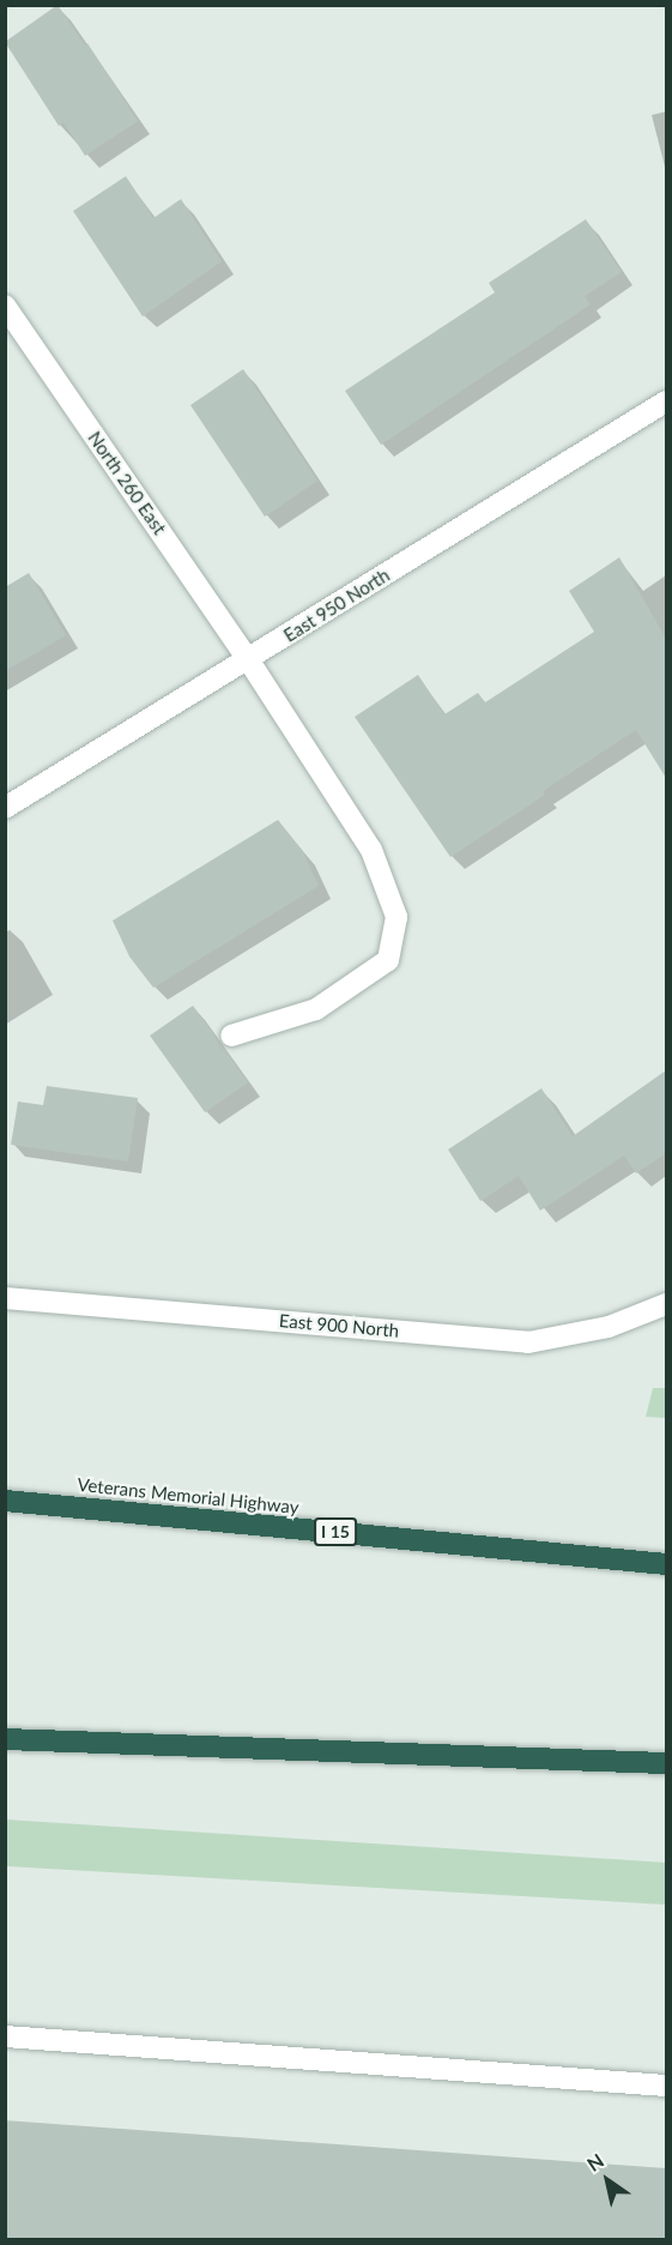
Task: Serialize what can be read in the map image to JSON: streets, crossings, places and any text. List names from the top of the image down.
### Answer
{
  "streets": {
    "highway": ["Veterans Memorial Highway", "I 15"],
    "street": ["North 260 East", "East 950 North", "East 900 North"]
  },
  "crossings": [
    ["North 260 East", "East 950 North"]
  ],
  "north": "top left"
}
